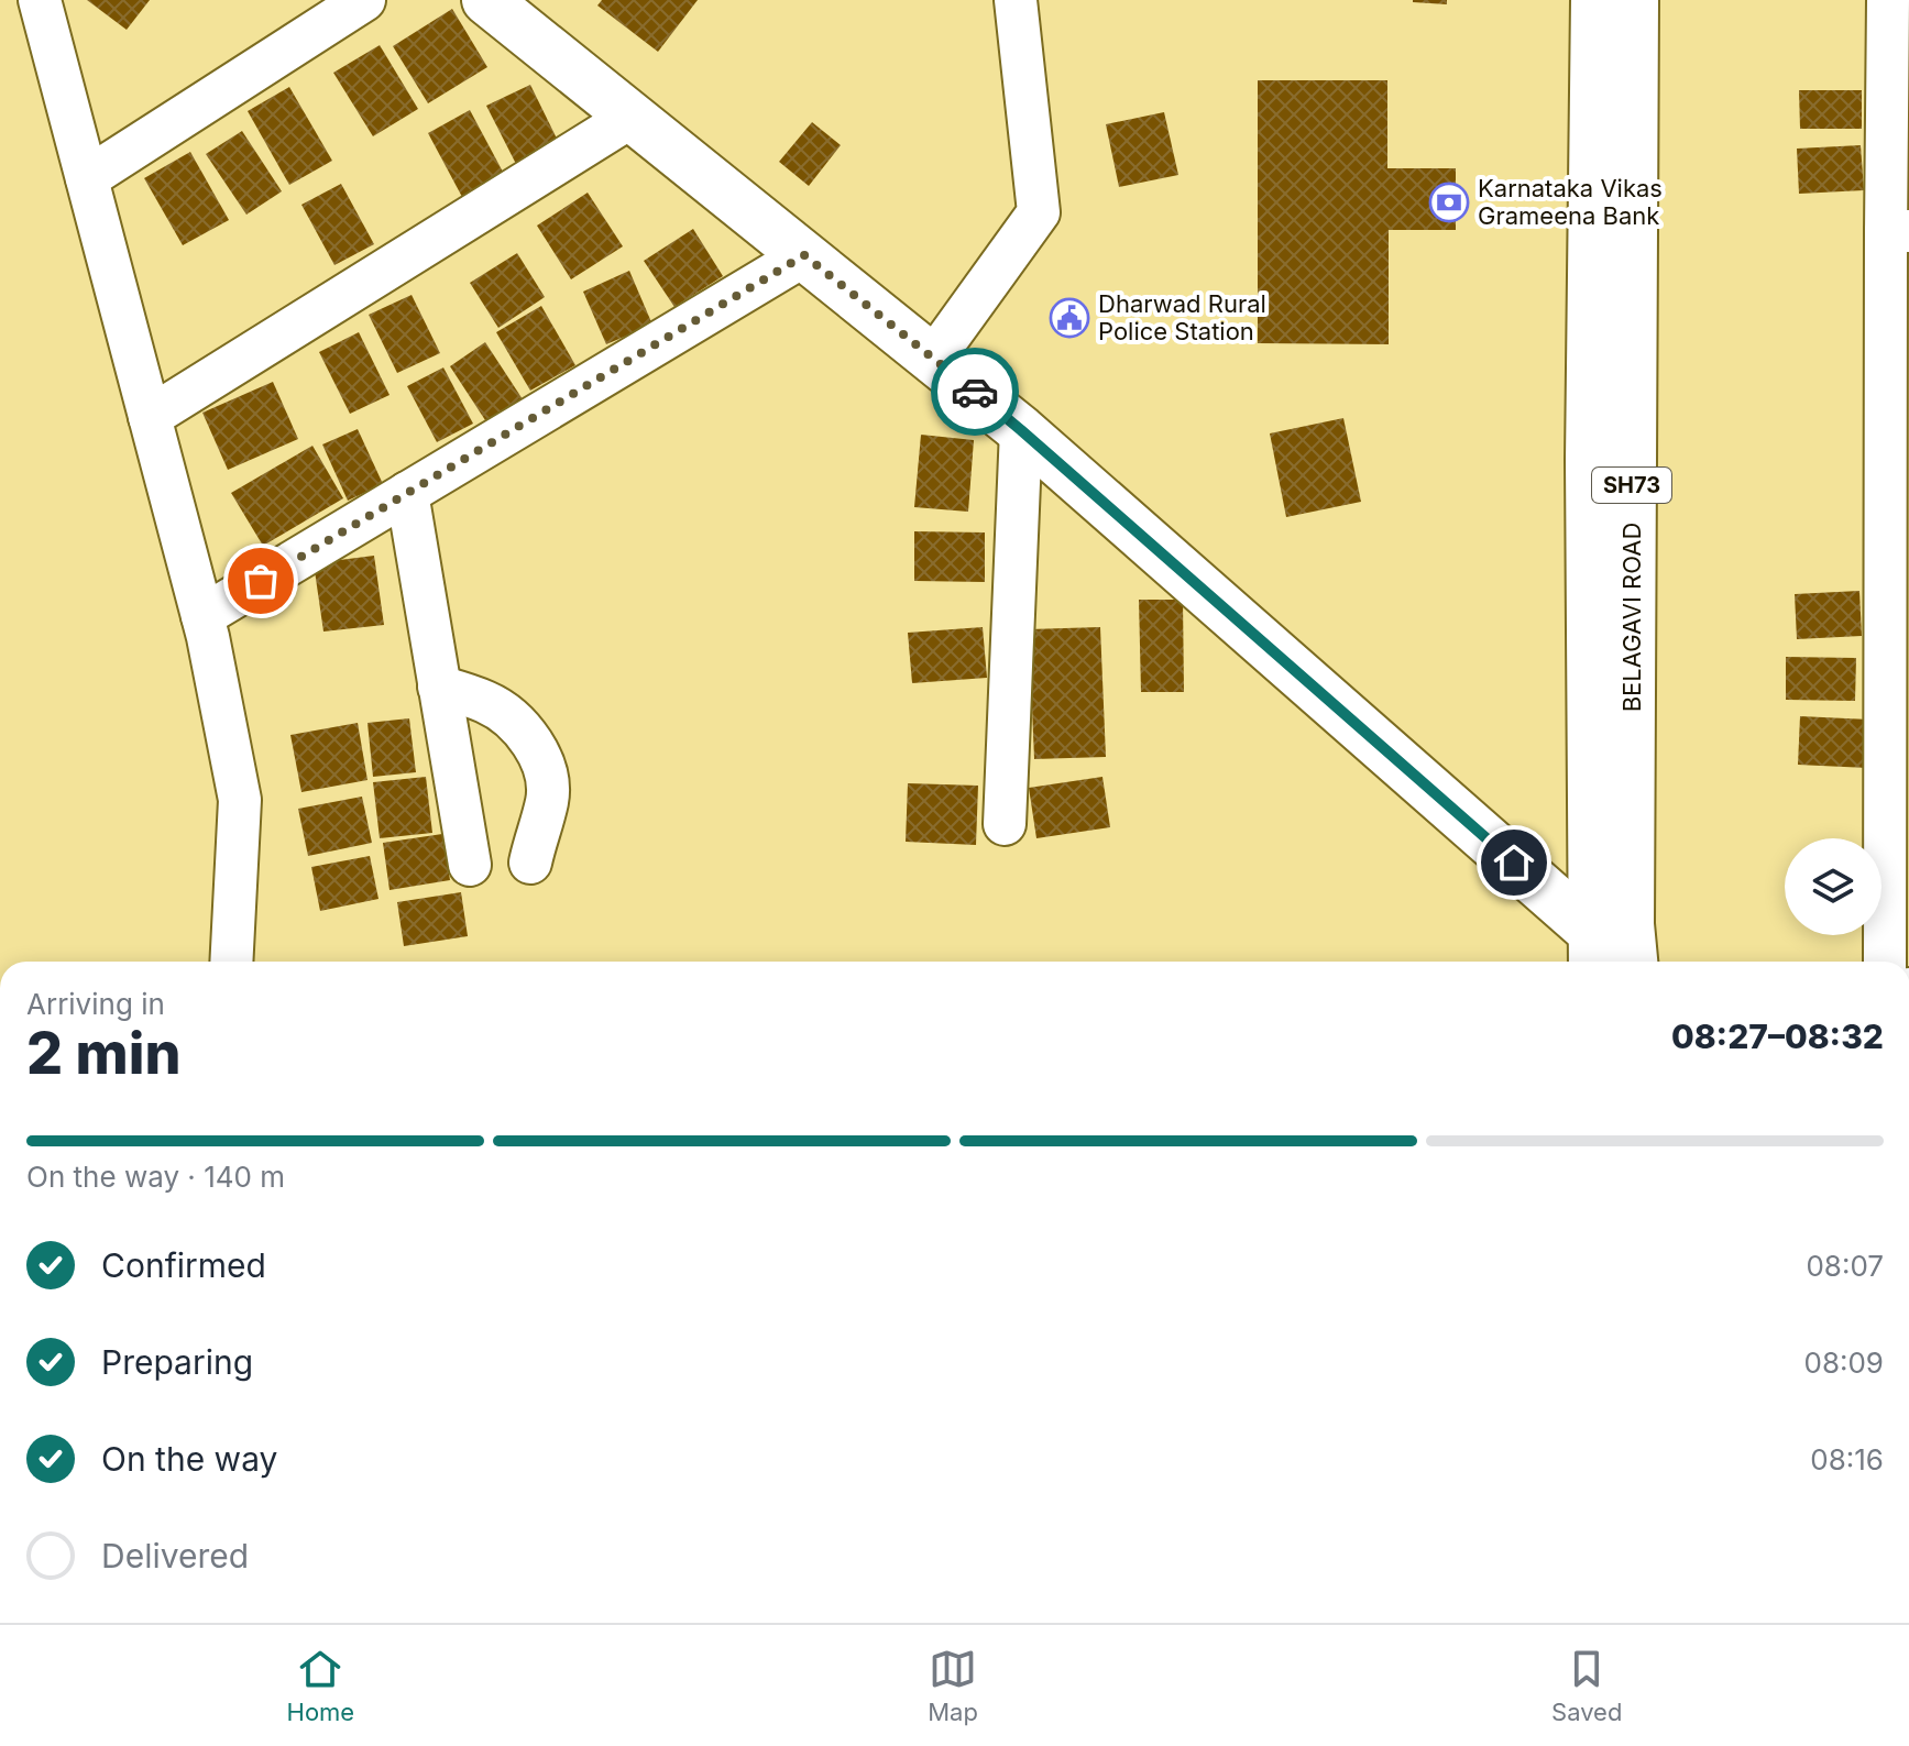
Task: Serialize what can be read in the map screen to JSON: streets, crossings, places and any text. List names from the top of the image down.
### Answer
{
  "streets": {
    "main road": ["SH73", "BELAGAVI ROAD"]
  },
  "places": {
    "bank": ["Karnataka Vikas Grameena Bank"],
    "public building": ["Dharwad Rural Police Station"]
  },
  "page": {
    "heading": ["2 min", "Arriving in", "08:27–08:32"],
    "bar": "On the way · 140 m",
    "list": [
      ["Confirmed", "08:07"],
      ["Preparing", "08:09"],
      ["On the way", "08:16"],
      "Delivered"
    ],
    "tabs": ["Home", "Map", "Saved"]
  }
}
